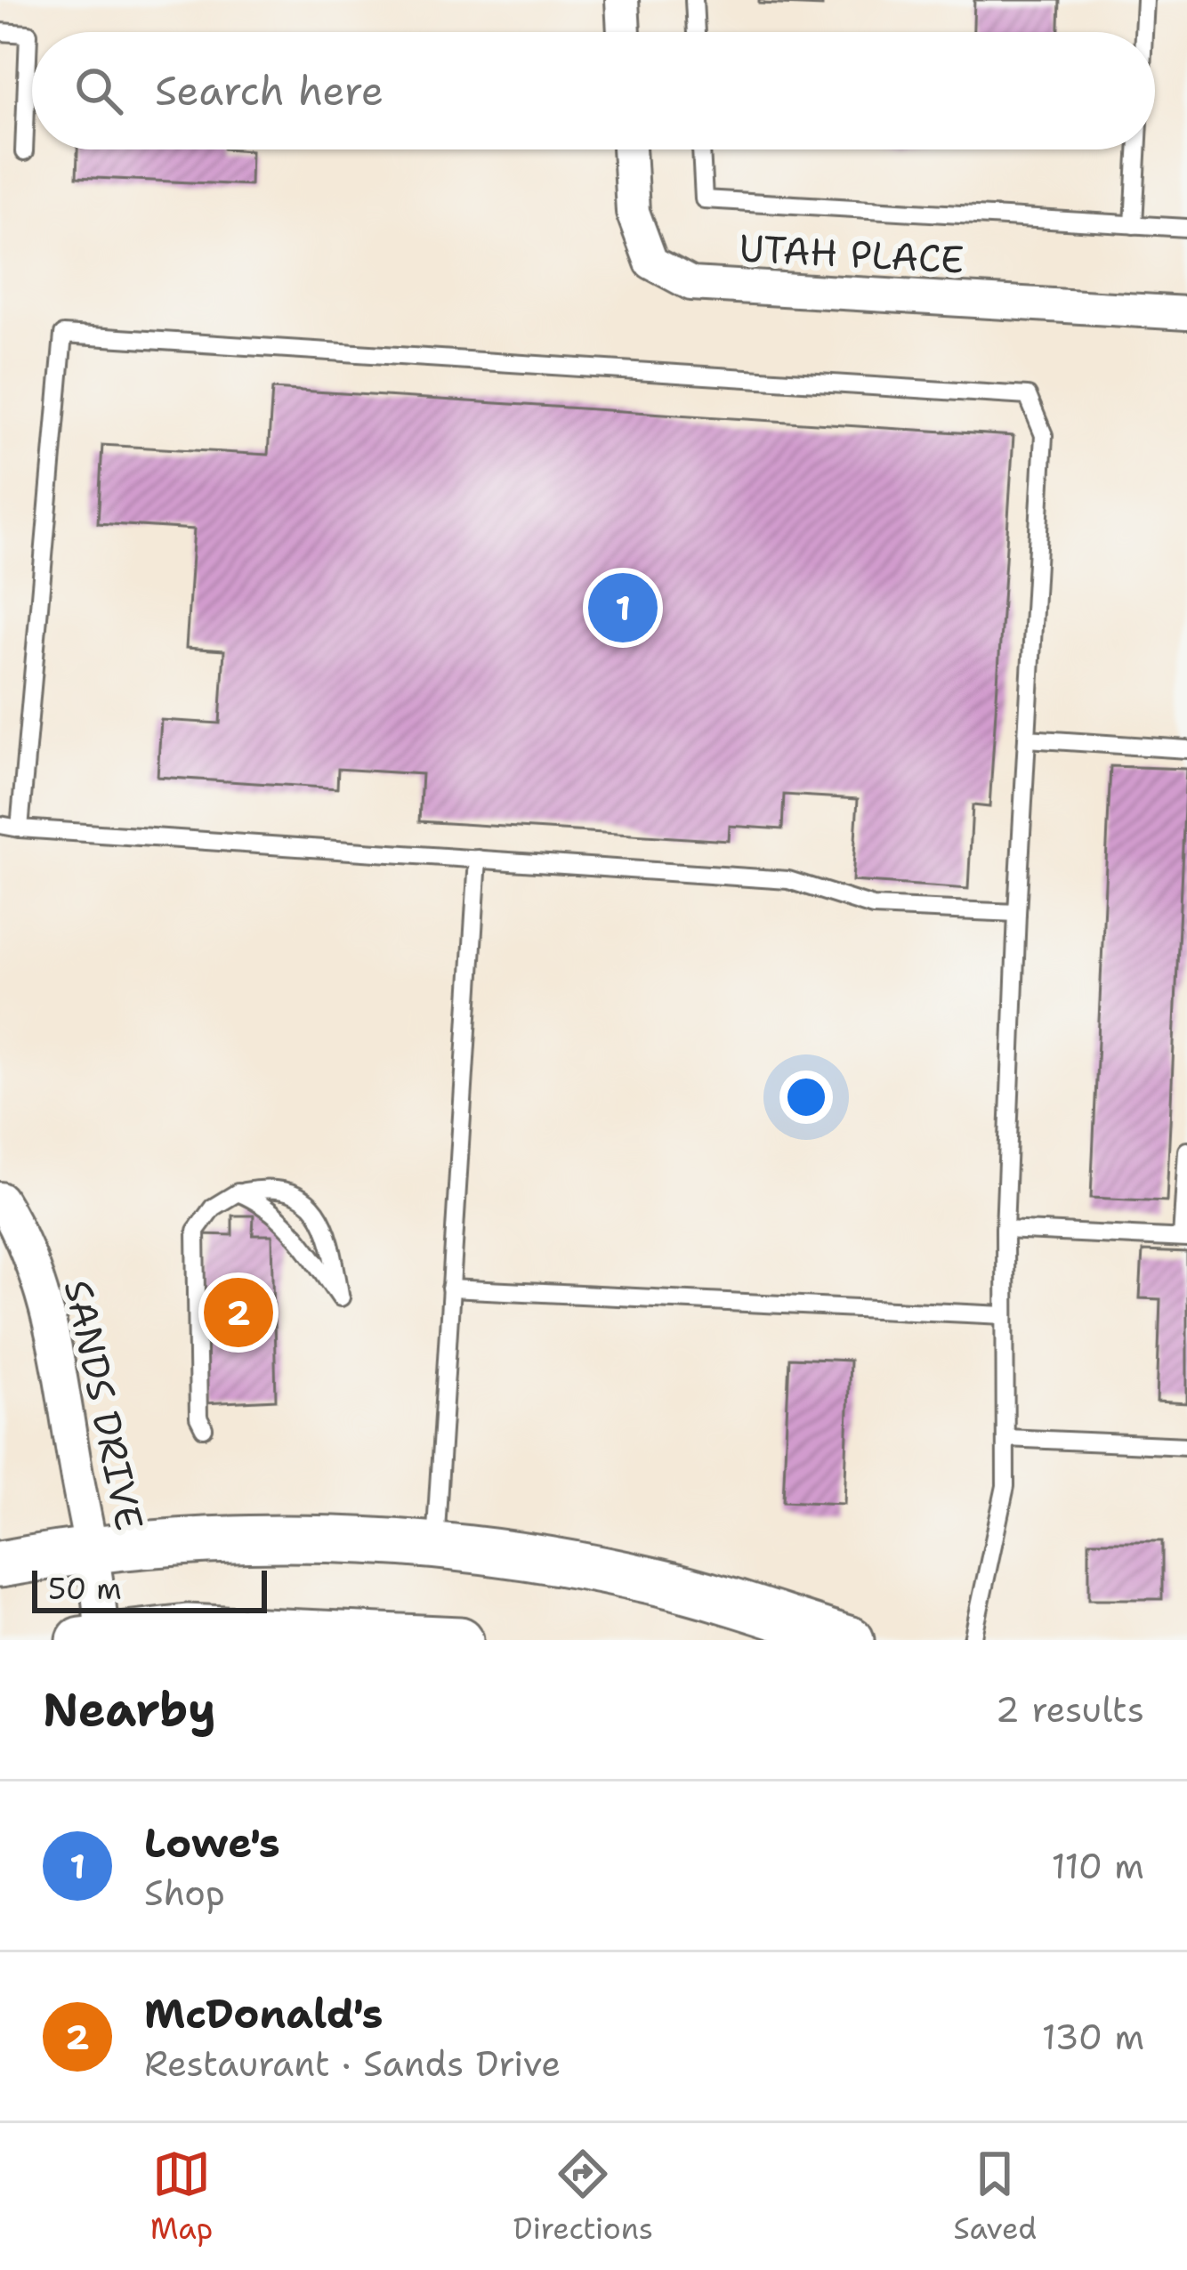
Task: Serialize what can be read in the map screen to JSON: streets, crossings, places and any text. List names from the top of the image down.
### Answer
{
  "streets": {
    "street": ["UTAH PLACE", "SANDS DRIVE"]
  },
  "scale_bar": "50 m",
  "page": {
    "search": "Search here",
    "pins": ["1", "2"],
    "scale": "50 m",
    "heading": ["Nearby", "2 results"],
    "list": [
      {
        "mark": "1",
        "name": "Lowe's",
        "note": "Shop",
        "value": "110 m"
      },
      {
        "mark": "2",
        "name": "McDonald's",
        "note": "Restaurant · Sands Drive",
        "value": "130 m"
      }
    ],
    "nav": ["Map", "Directions", "Saved"]
  }
}
